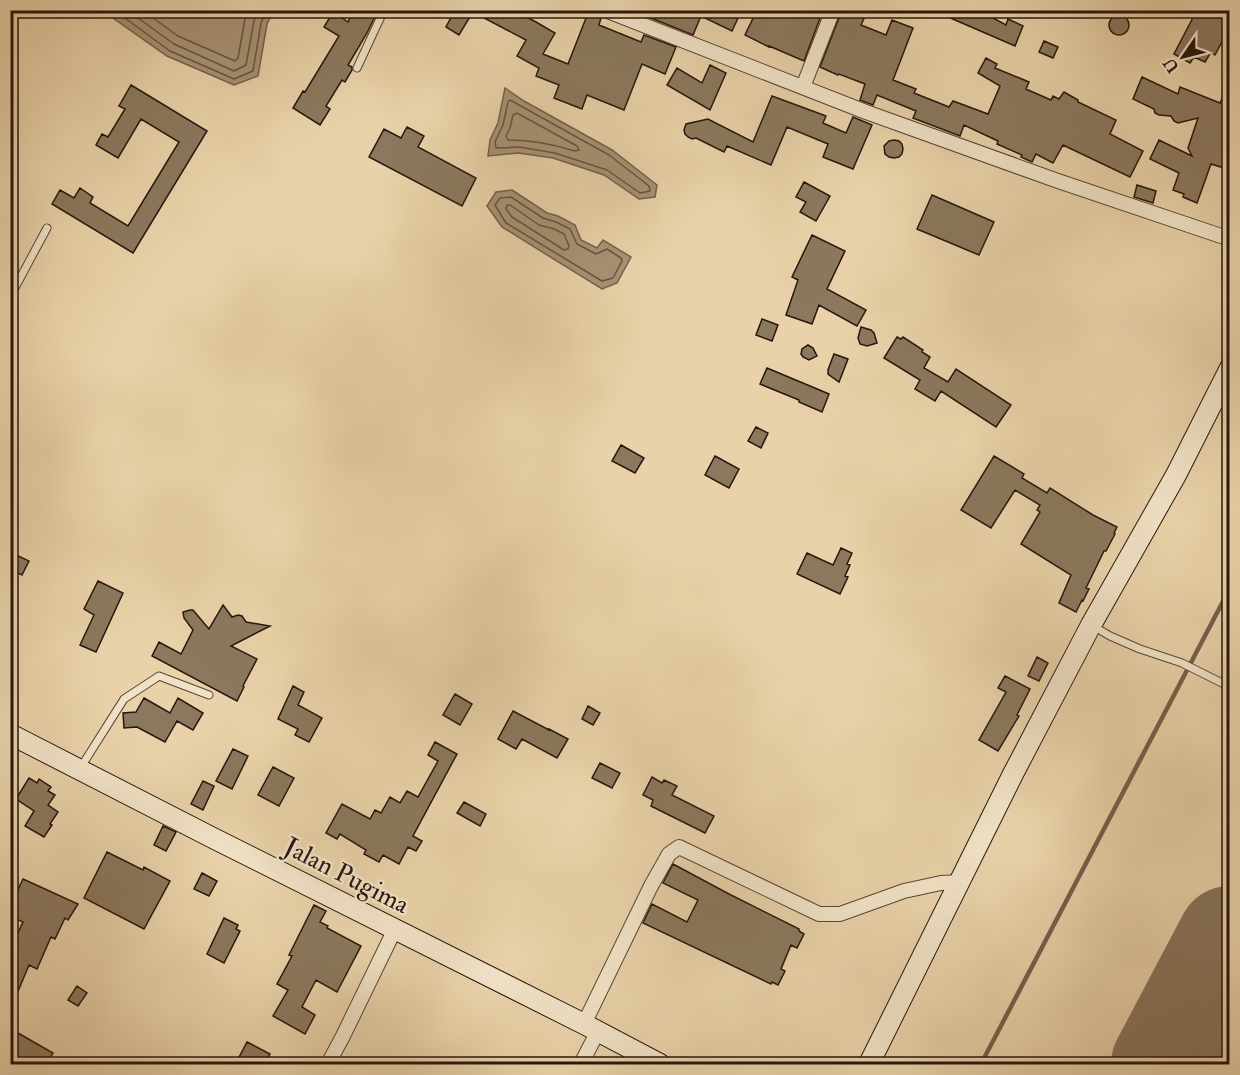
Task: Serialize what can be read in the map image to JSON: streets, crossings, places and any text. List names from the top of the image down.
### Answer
{
  "streets": {
    "main road": ["Jalan Pugima"]
  },
  "north": "bottom left"
}
